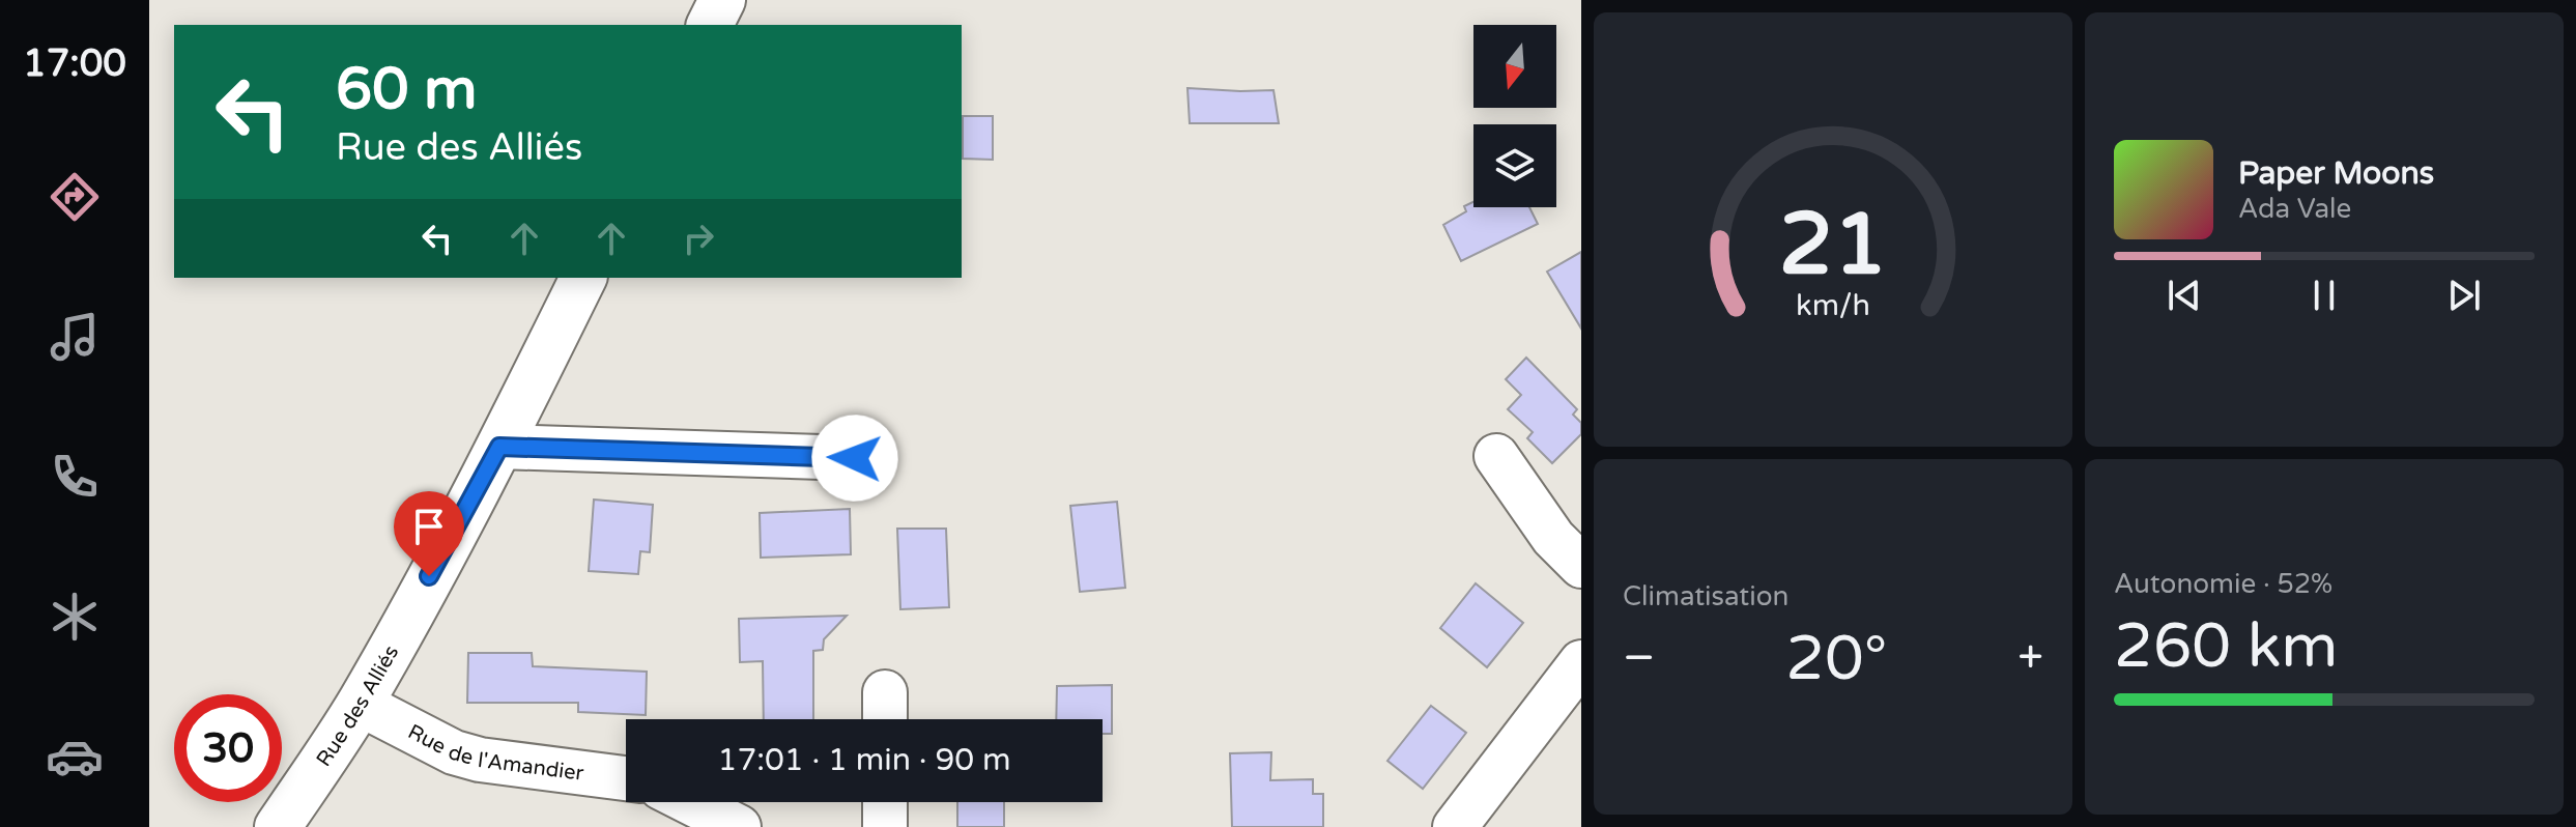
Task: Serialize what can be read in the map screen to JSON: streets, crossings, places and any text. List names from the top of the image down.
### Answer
{
  "streets": {
    "street": ["Rue des Alliés", "Rue de l'Amandier"]
  },
  "crossings": [
    ["Rue des Alliés", "Rue de l'Amandier"]
  ],
  "north": "bottom",
  "page": {
    "tabs": "17:00",
    "turn": ["60 m", "Rue des Alliés"],
    "song": ["Paper Moons", "Ada Vale"],
    "tile": [
      "Climatisation",
      ["Autonomie · 52%", "260 km"]
    ],
    "heat": ["−", "20°", "+"],
    "limit": "30",
    "trip": "17:01 · 1 min · 90 m",
    "gauge": ["21", "km/h"]
  }
}
